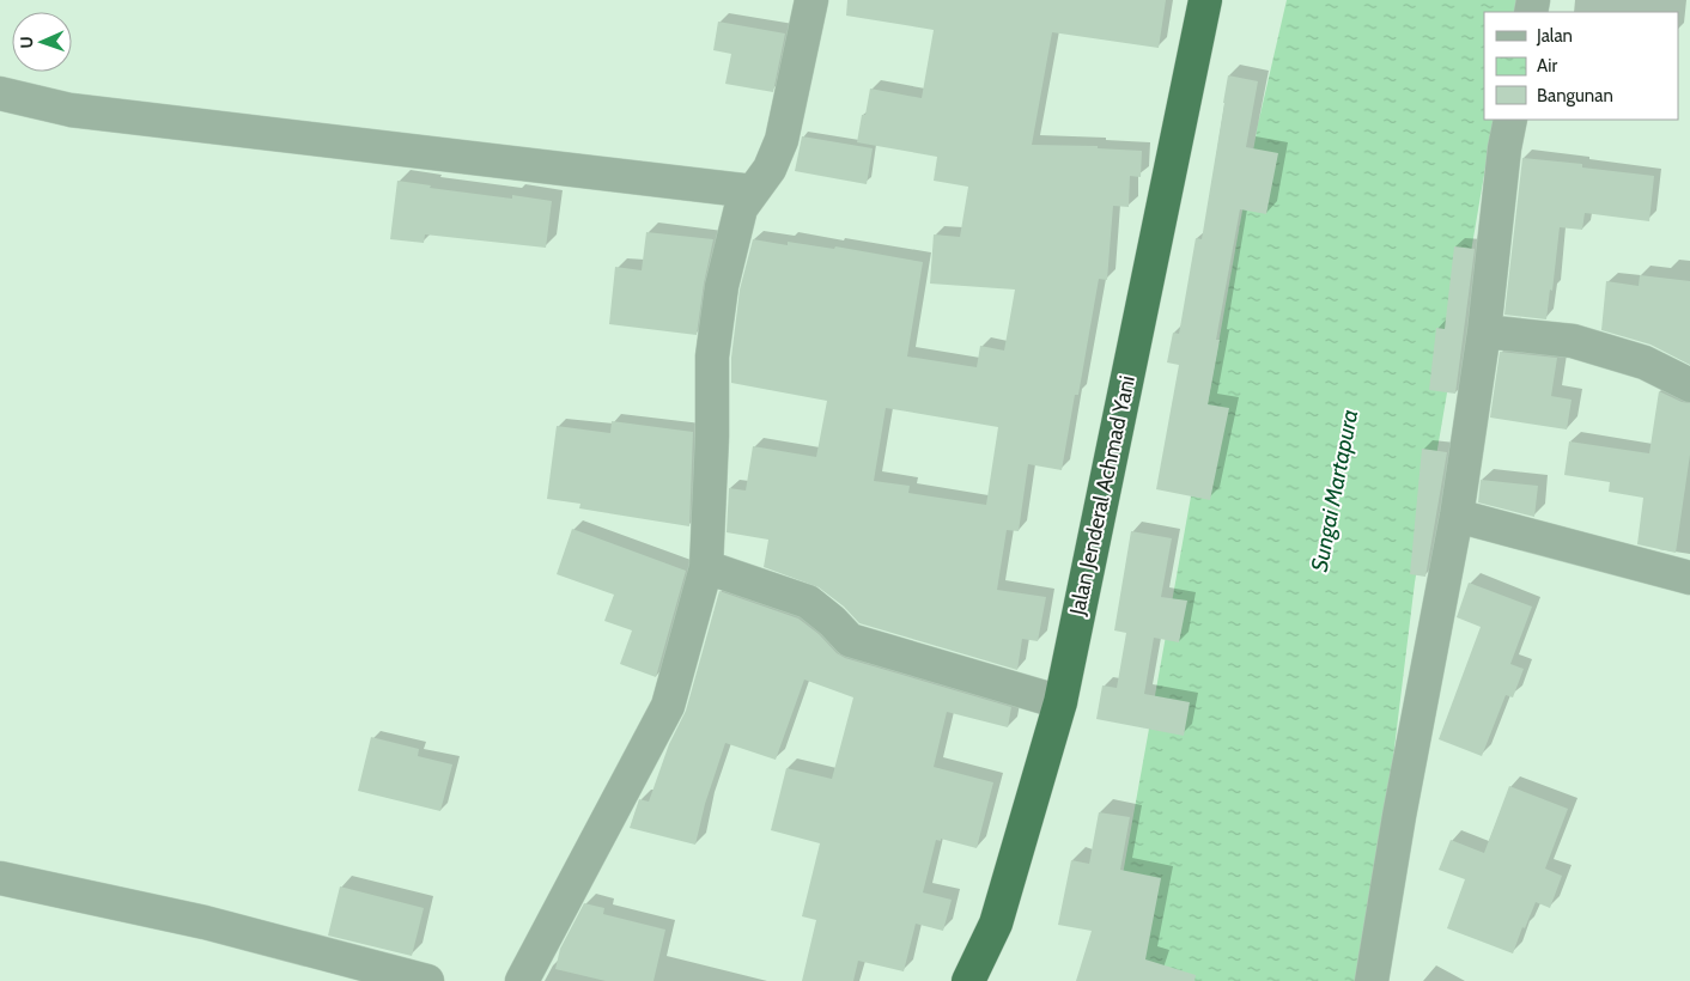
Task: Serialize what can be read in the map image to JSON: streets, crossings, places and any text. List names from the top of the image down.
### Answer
{
  "streets": {
    "highway": ["Jalan Jenderal Achmad Yani"]
  },
  "water": ["Sungai Martapura"],
  "legend": ["Jalan", "Air", "Bangunan"],
  "north": "left"
}
